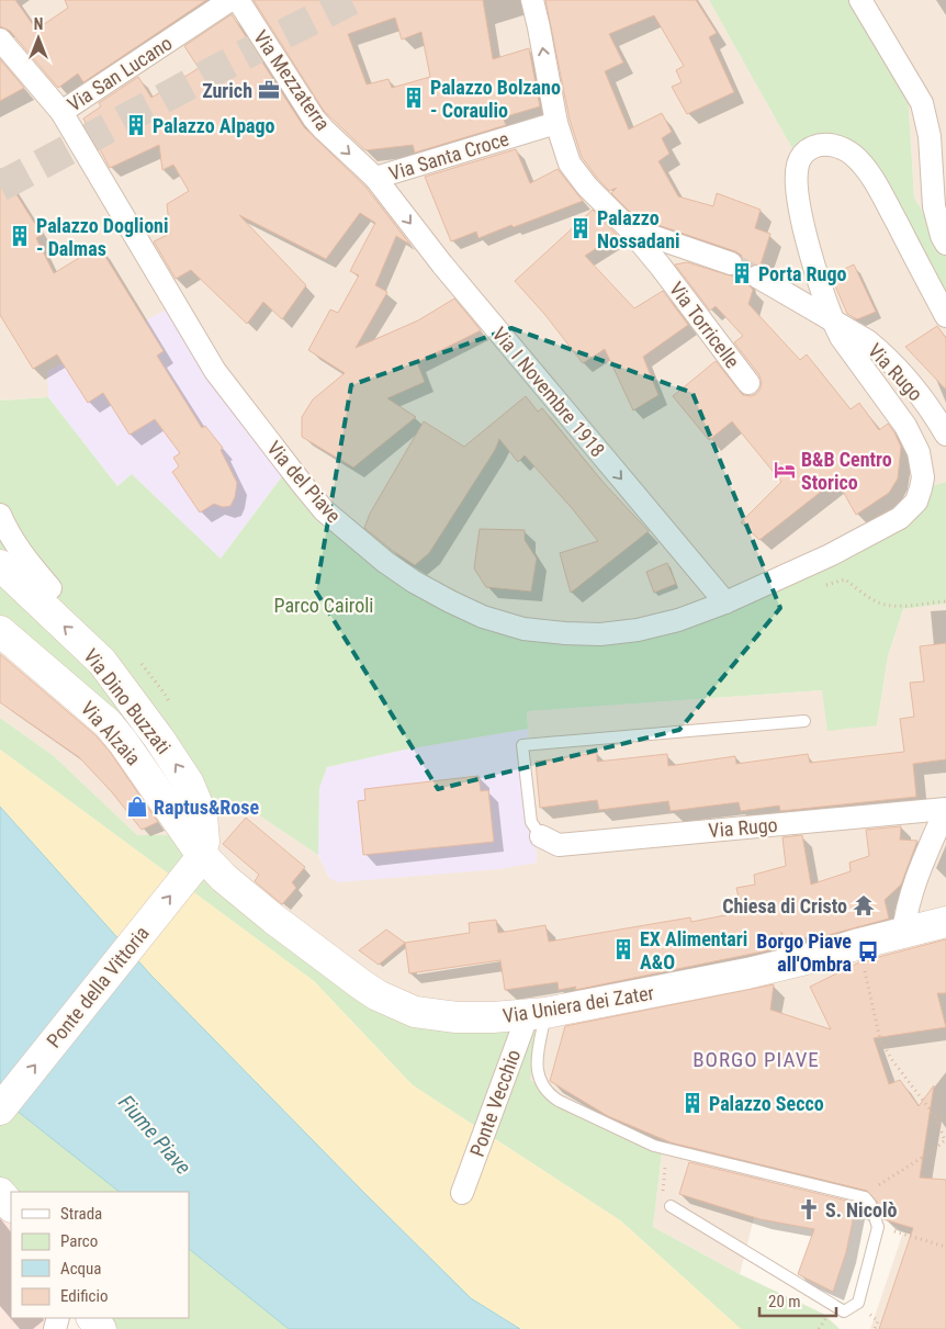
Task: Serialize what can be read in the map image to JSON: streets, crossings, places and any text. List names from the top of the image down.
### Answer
{
  "streets": {
    "street": [
      "Via San Lucano",
      "Via Mezzaterra",
      "Via Santa Croce",
      "Via Torricelle",
      "Via Rugo",
      "Via I Novembre 1918",
      "Via del Piave",
      "Via Dino Buzzati",
      "Via Alzaia",
      "Ponte della Vittoria",
      "Via Uniera dei Zater",
      "Ponte Vecchio"
    ]
  },
  "crossings": [
    ["Via San Lucano", "Via del Piave"],
    ["Via Mezzaterra", "Via Santa Croce"],
    ["Via Mezzaterra", "Via I Novembre 1918"],
    ["Via Santa Croce", "Via I Novembre 1918"],
    ["Via Rugo", "Via del Piave"],
    ["Via Rugo", "Via Uniera dei Zater"],
    ["Via I Novembre 1918", "Via del Piave"],
    ["Via Dino Buzzati", "Via Alzaia"],
    ["Via Dino Buzzati", "Ponte della Vittoria"],
    ["Via Dino Buzzati", "Via Uniera dei Zater"],
    ["Via Alzaia", "Ponte della Vittoria"],
    ["Via Alzaia", "Via Uniera dei Zater"],
    ["Ponte della Vittoria", "Via Uniera dei Zater"],
    ["Via Uniera dei Zater", "Ponte Vecchio"]
  ],
  "one_way": [
    "Via Mezzaterra",
    "Via I Novembre 1918",
    "Via Dino Buzzati",
    "Ponte della Vittoria"
  ],
  "districts": ["BORGO PIAVE"],
  "water": ["Fiume Piave"],
  "parks": ["Parco Cairoli"],
  "places": {
    "office": ["Zurich"],
    "building": [
      "Palazzo Bolzano - Coraulio",
      "Palazzo Alpago",
      "Palazzo Nossadani",
      "Palazzo Doglioni - Dalmas",
      "Porta Rugo",
      "EX Alimentari A&O",
      "Palazzo Secco"
    ],
    "hotel": ["B&B Centro Storico"],
    "shop": ["Raptus&Rose"],
    "temple": ["Chiesa di Cristo"],
    "bus stop": ["Borgo Piave all'Ombra"],
    "church": ["S. Nicolò"]
  },
  "legend": [
    "Strada",
    "Parco",
    "Acqua",
    "Edificio"
  ],
  "scale_bar": "20 m",
  "north": "top"
}
